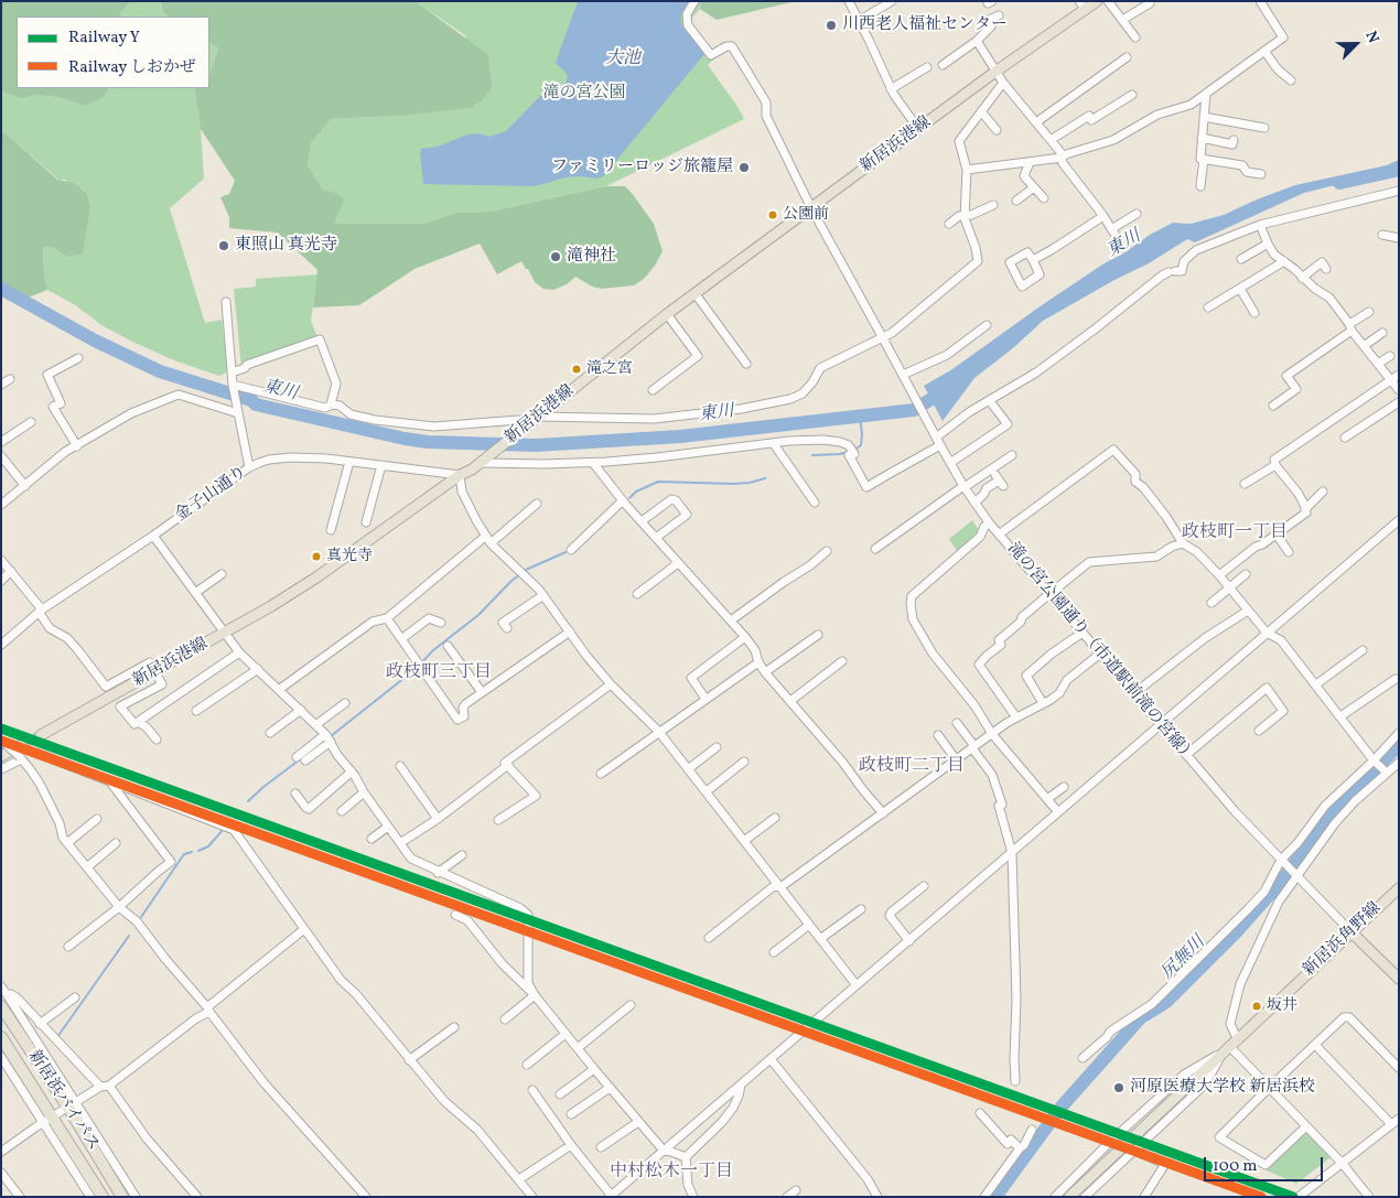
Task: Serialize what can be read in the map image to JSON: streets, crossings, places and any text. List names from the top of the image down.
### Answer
{
  "streets": {
    "highway": ["新居浜バイパス"],
    "main road": ["新居浜港線", "新居浜角野線"],
    "street": ["金子山通り", "滝の宮公園通り（市道駅前滝の宮線）"]
  },
  "crossings": [
    ["新居浜港線", "金子山通り"]
  ],
  "districts": [
    "政枝町一丁目",
    "政枝町三丁目",
    "政枝町二丁目",
    "中村松木一丁目"
  ],
  "water": ["大池", "東川", "尻無川"],
  "parks": ["滝の宮公園"],
  "places": [
    "川西老人福祉センター",
    "ファミリーロッジ旅籠屋",
    "公園前",
    "東照山 真光寺",
    "滝神社",
    "滝之宮",
    "真光寺",
    "坂井",
    "河原医療大学校 新居浜校"
  ],
  "lines": ["rail line Y", "rail line しおかぜ"],
  "legend": ["Railway Y", "Railway しおかぜ"],
  "scale_bar": "100 m",
  "north": "top right"
}
